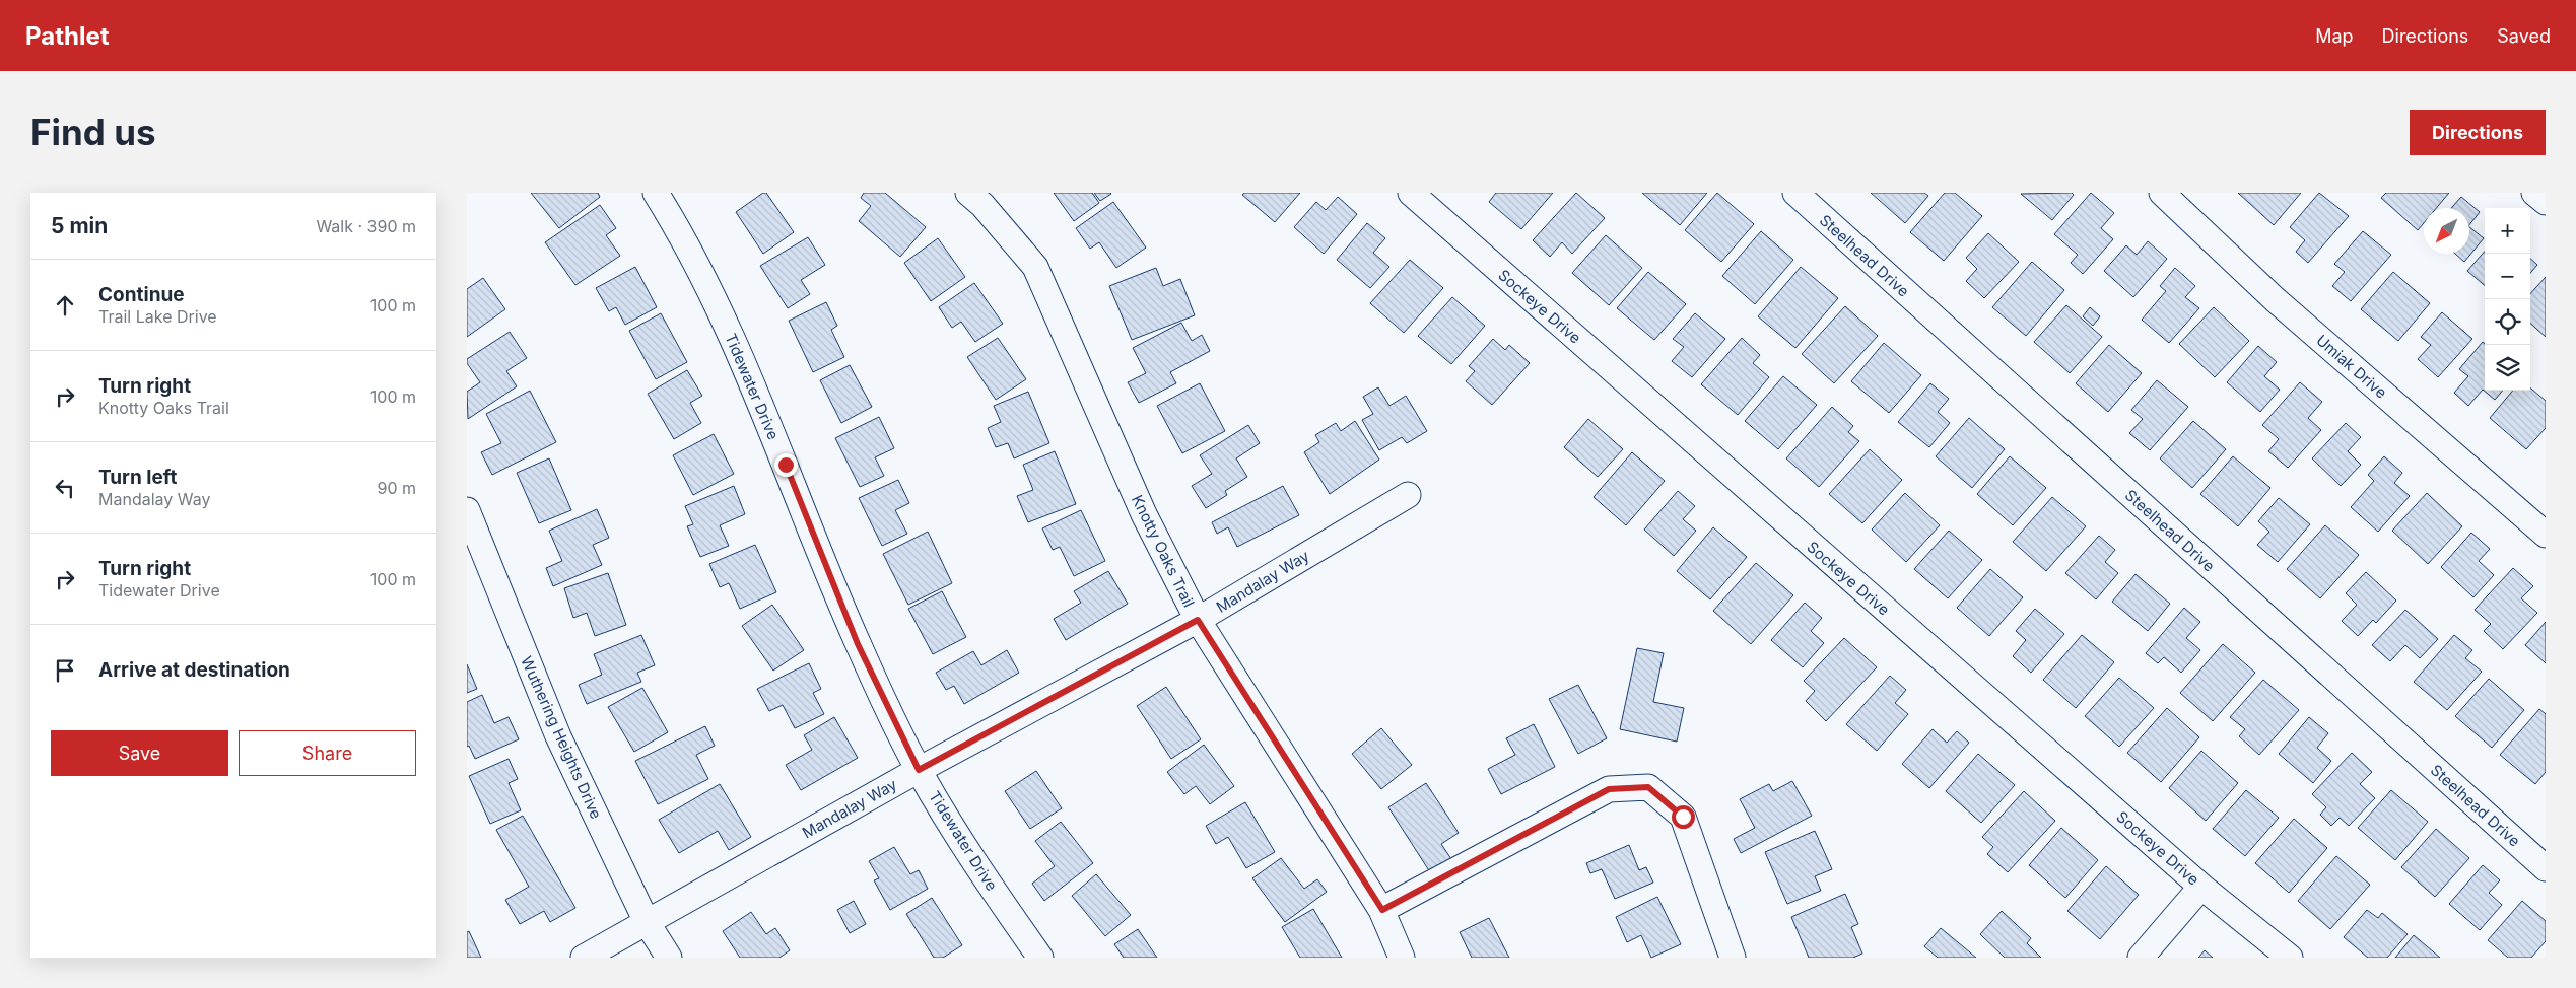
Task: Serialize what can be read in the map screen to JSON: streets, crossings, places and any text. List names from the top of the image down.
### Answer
{
  "streets": {
    "street": [
      "Steelhead Drive",
      "Sockeye Drive",
      "Umiak Drive",
      "Tidewater Drive",
      "Knotty Oaks Trail",
      "Mandalay Way",
      "Wuthering Heights Drive"
    ]
  },
  "crossings": [
    ["Tidewater Drive", "Mandalay Way"],
    ["Knotty Oaks Trail", "Mandalay Way"],
    ["Mandalay Way", "Wuthering Heights Drive"]
  ],
  "north": "bottom left",
  "page": {
    "header": "Pathlet",
    "nav": ["Map", "Directions", "Saved"],
    "buttons": [
      "Directions",
      ["Save", "Share"]
    ],
    "title": "Find us",
    "heading": ["5 min", "Walk · 390 m"],
    "map_buttons": ["+", "−"],
    "list": [
      ["Continue", "Trail Lake Drive", "100 m"],
      ["Turn right", "Knotty Oaks Trail", "100 m"],
      ["Turn left", "Mandalay Way", "90 m"],
      ["Turn right", "Tidewater Drive", "100 m"],
      "Arrive at destination"
    ]
  }
}
